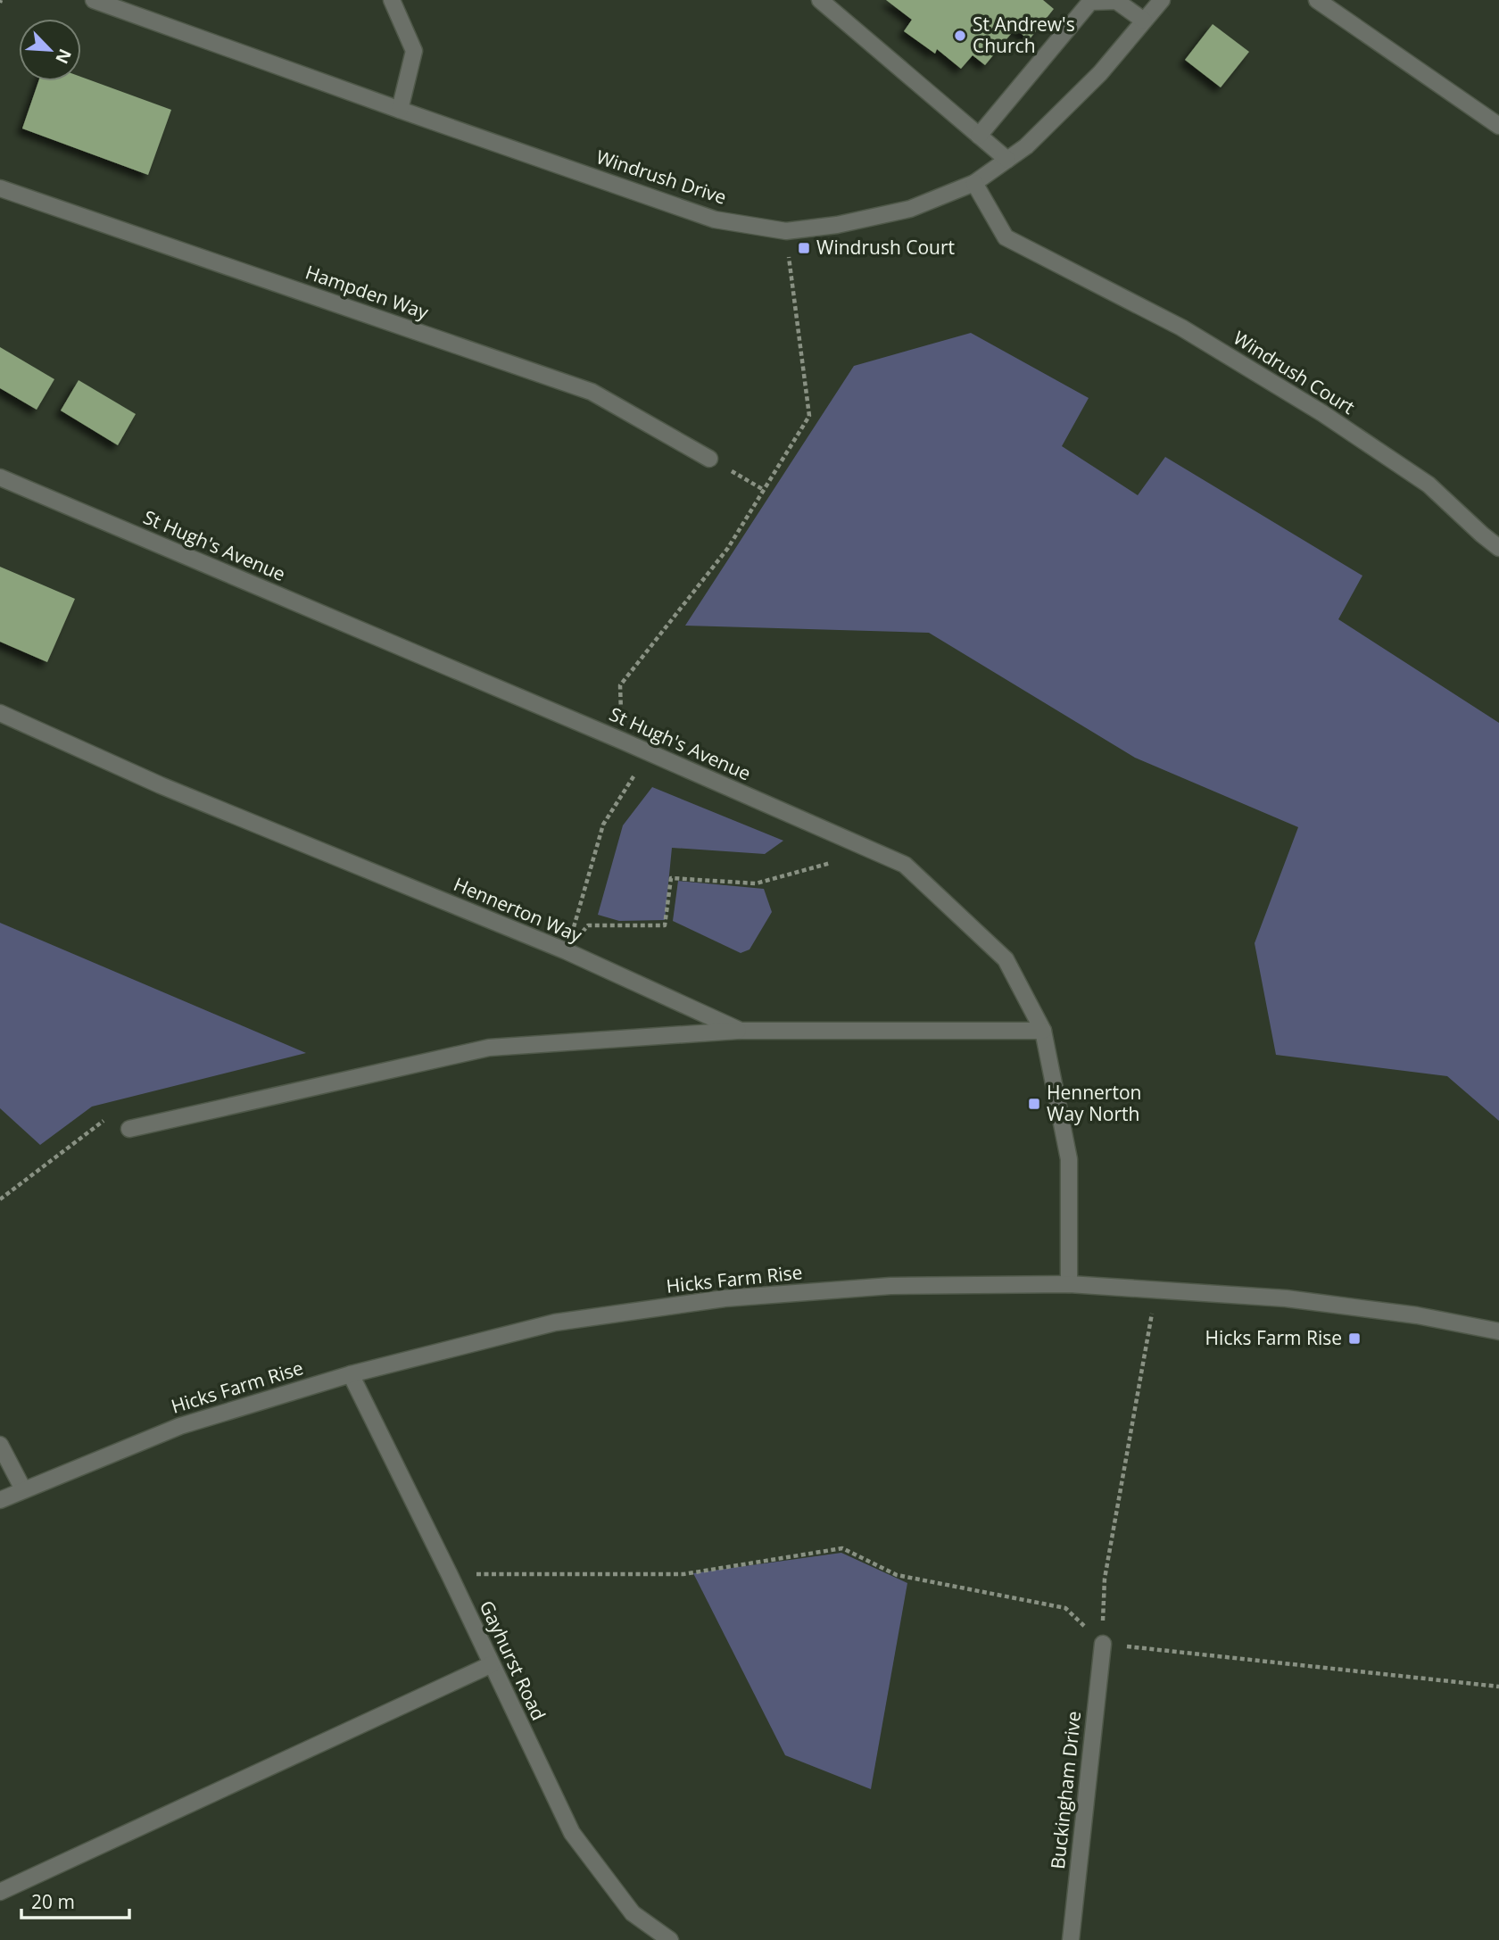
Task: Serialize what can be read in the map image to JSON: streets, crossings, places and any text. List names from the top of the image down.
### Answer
{
  "streets": {
    "street": [
      "Windrush Drive",
      "Hampden Way",
      "Windrush Court",
      "St Hugh's Avenue",
      "Hennerton Way",
      "Hicks Farm Rise",
      "Gayhurst Road",
      "Buckingham Drive"
    ]
  },
  "crossings": [
    ["Windrush Drive", "Windrush Court"],
    ["St Hugh's Avenue", "Hennerton Way"],
    ["St Hugh's Avenue", "Hicks Farm Rise"],
    ["Hicks Farm Rise", "Gayhurst Road"]
  ],
  "places": {
    "other": ["St Andrew's Church"],
    "transit": ["Windrush Court", "Hennerton Way North", "Hicks Farm Rise"]
  },
  "scale_bar": "20 m",
  "north": "bottom right"
}
